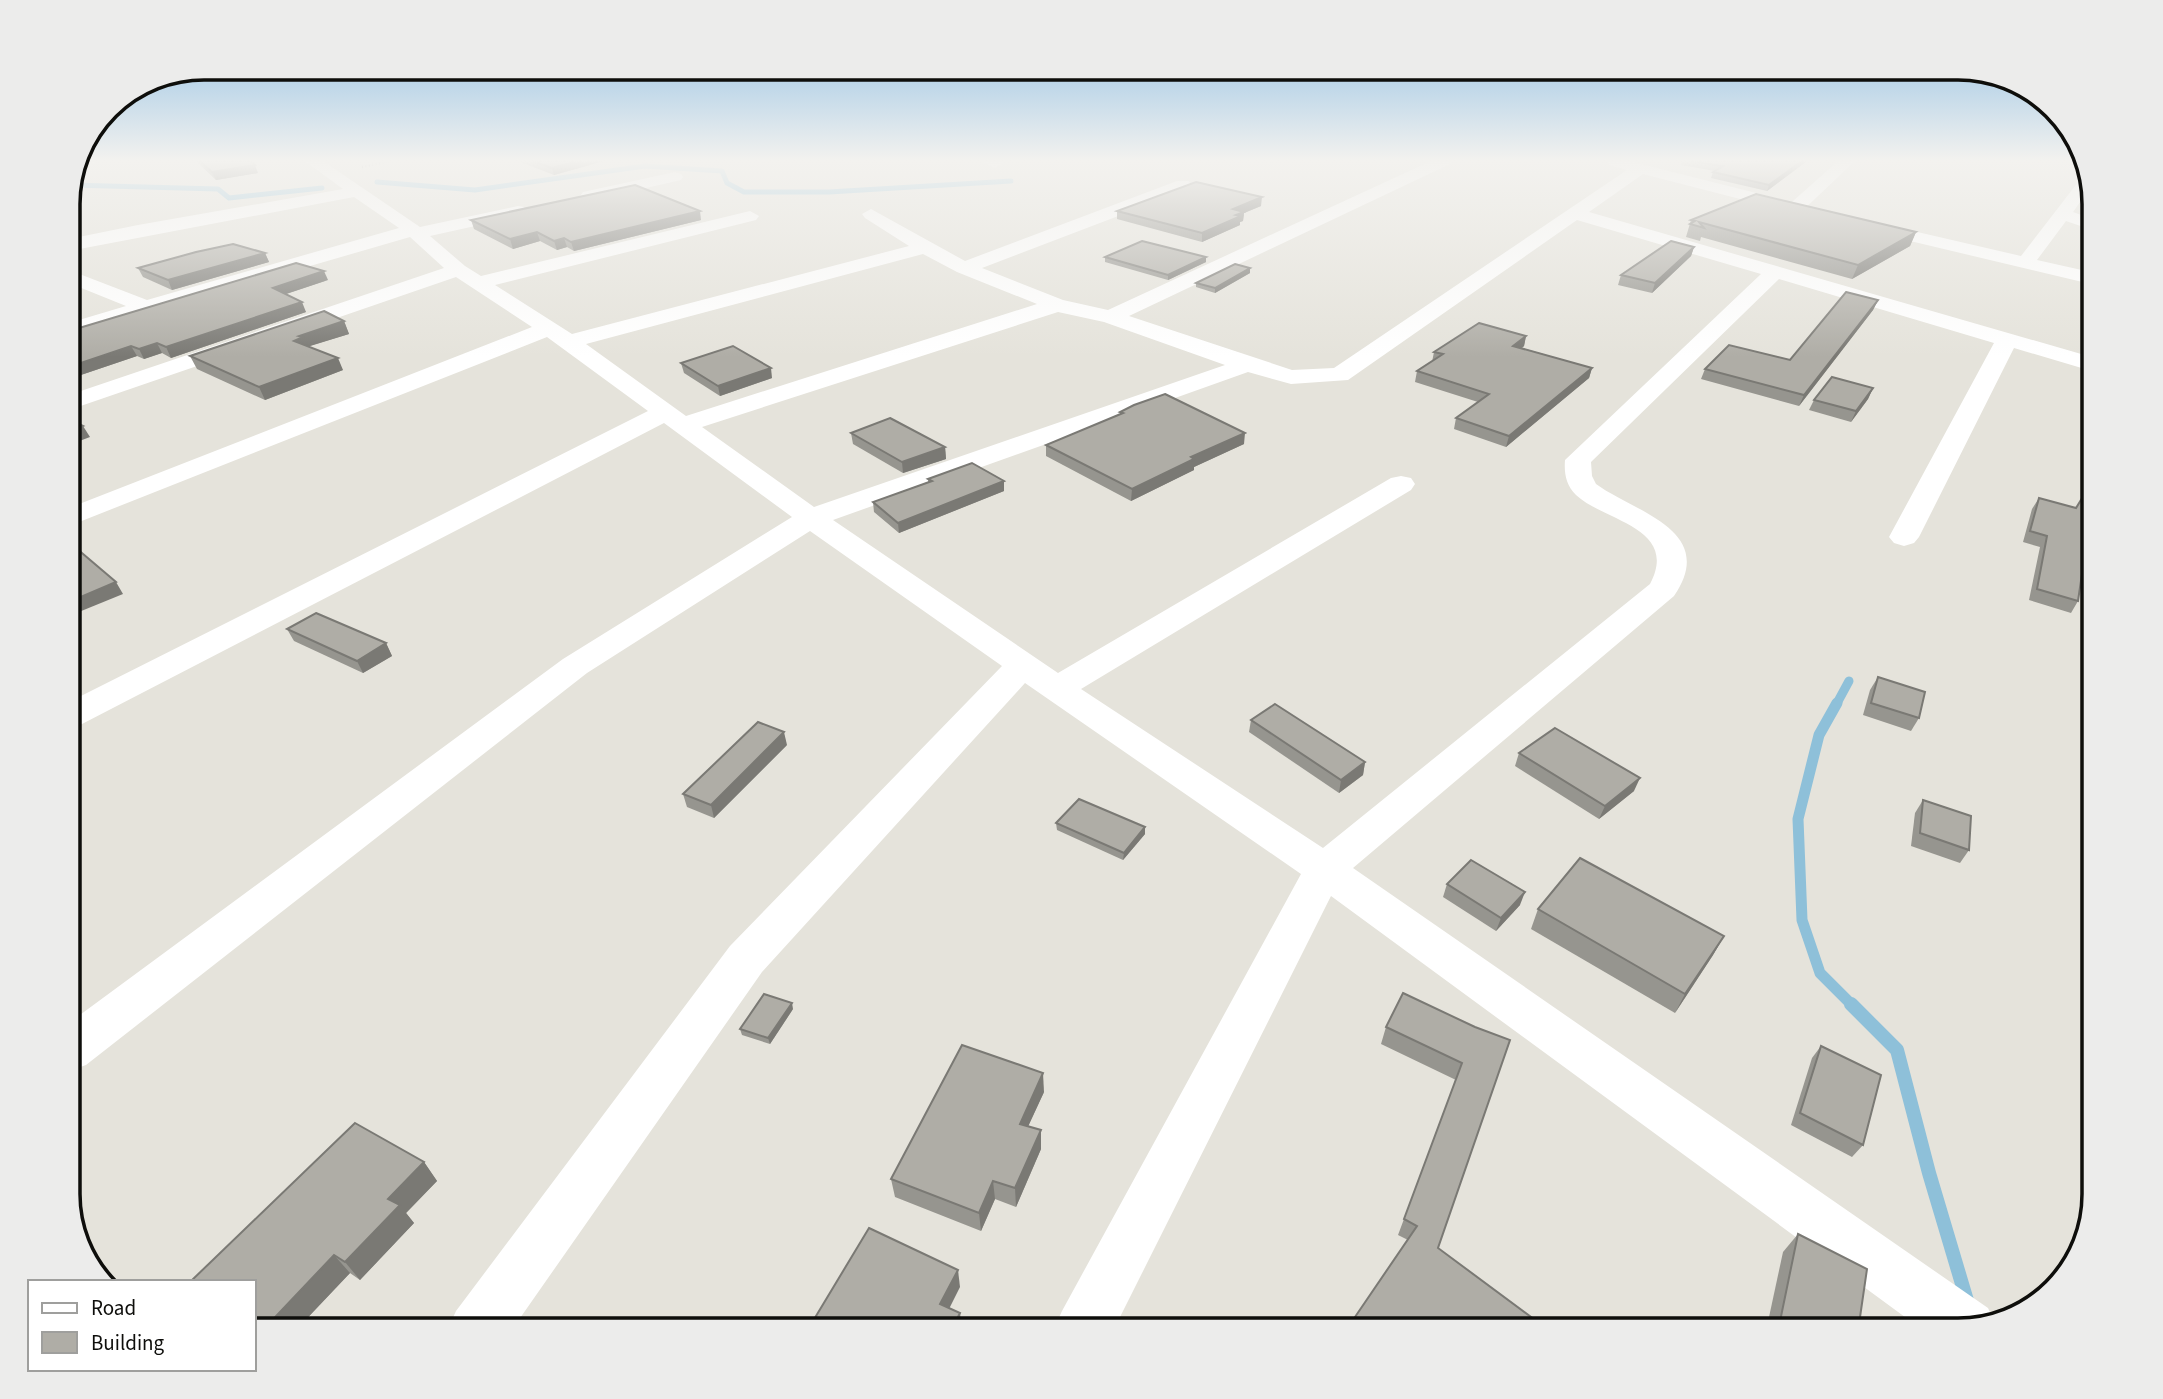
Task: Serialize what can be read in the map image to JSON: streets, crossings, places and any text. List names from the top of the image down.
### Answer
{
  "legend": ["Road", "Building"]
}
